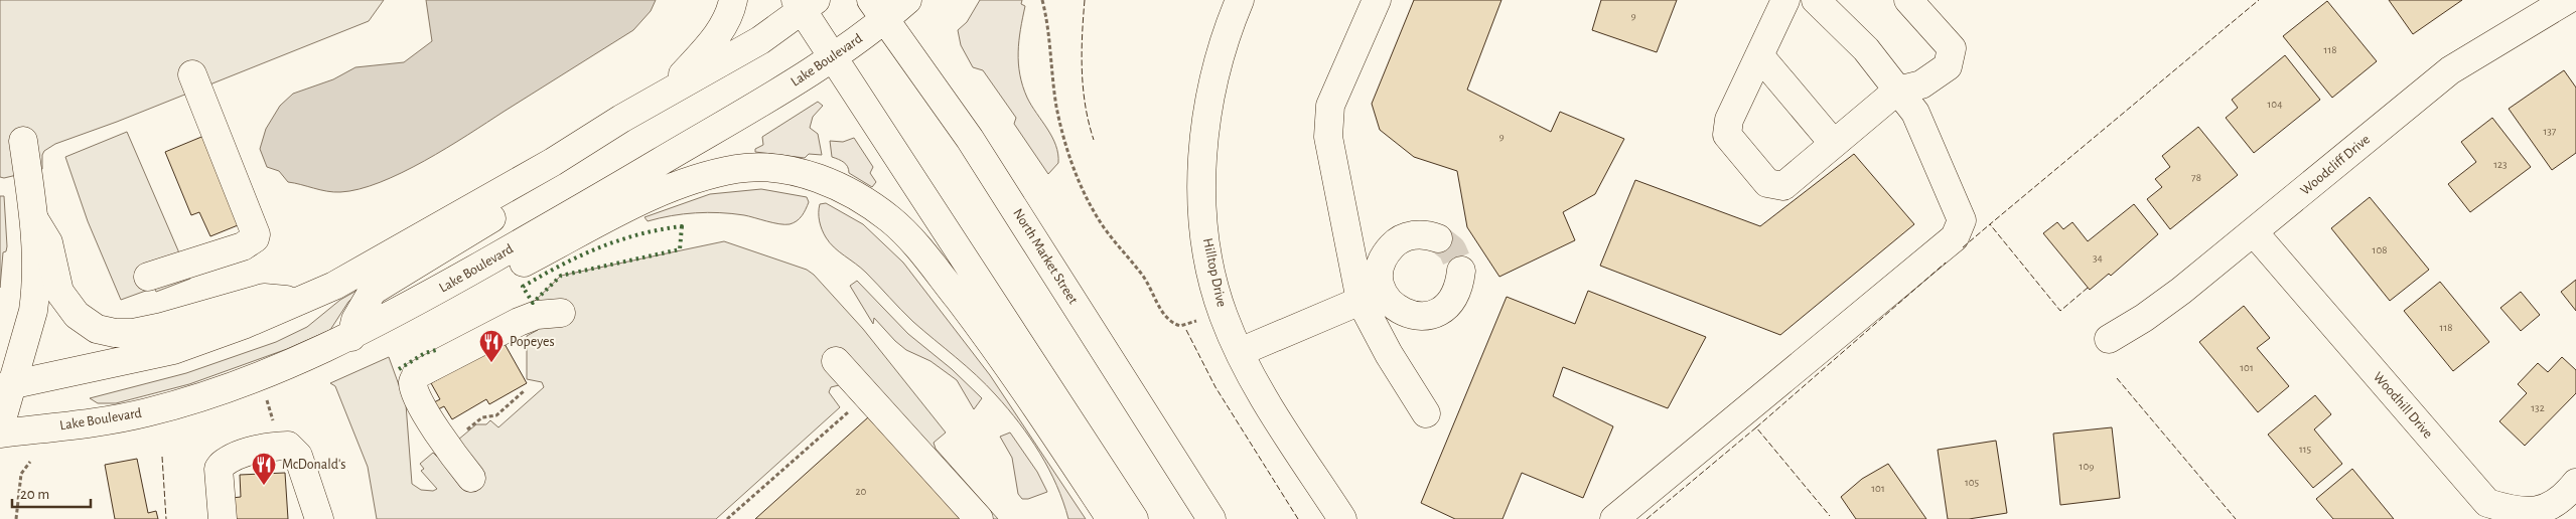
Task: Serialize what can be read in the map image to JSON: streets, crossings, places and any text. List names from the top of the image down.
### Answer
{
  "streets": {
    "main road": [
      "Lake Boulevard",
      "Woodcliff Drive",
      "North Market Street",
      "Hilltop Drive",
      "Woodhill Drive"
    ]
  },
  "crossings": [
    ["Lake Boulevard", "North Market Street"],
    ["Woodcliff Drive", "Woodhill Drive"]
  ],
  "places": {
    "restaurant": ["Popeyes", "McDonald's"]
  },
  "house_numbers": [
    "9",
    "118",
    "104",
    "137",
    "9",
    "123",
    "78",
    "108",
    "34",
    "118",
    "101",
    "132",
    "115",
    "109",
    "105",
    "101",
    "20"
  ],
  "scale_bar": "20 m"
}
